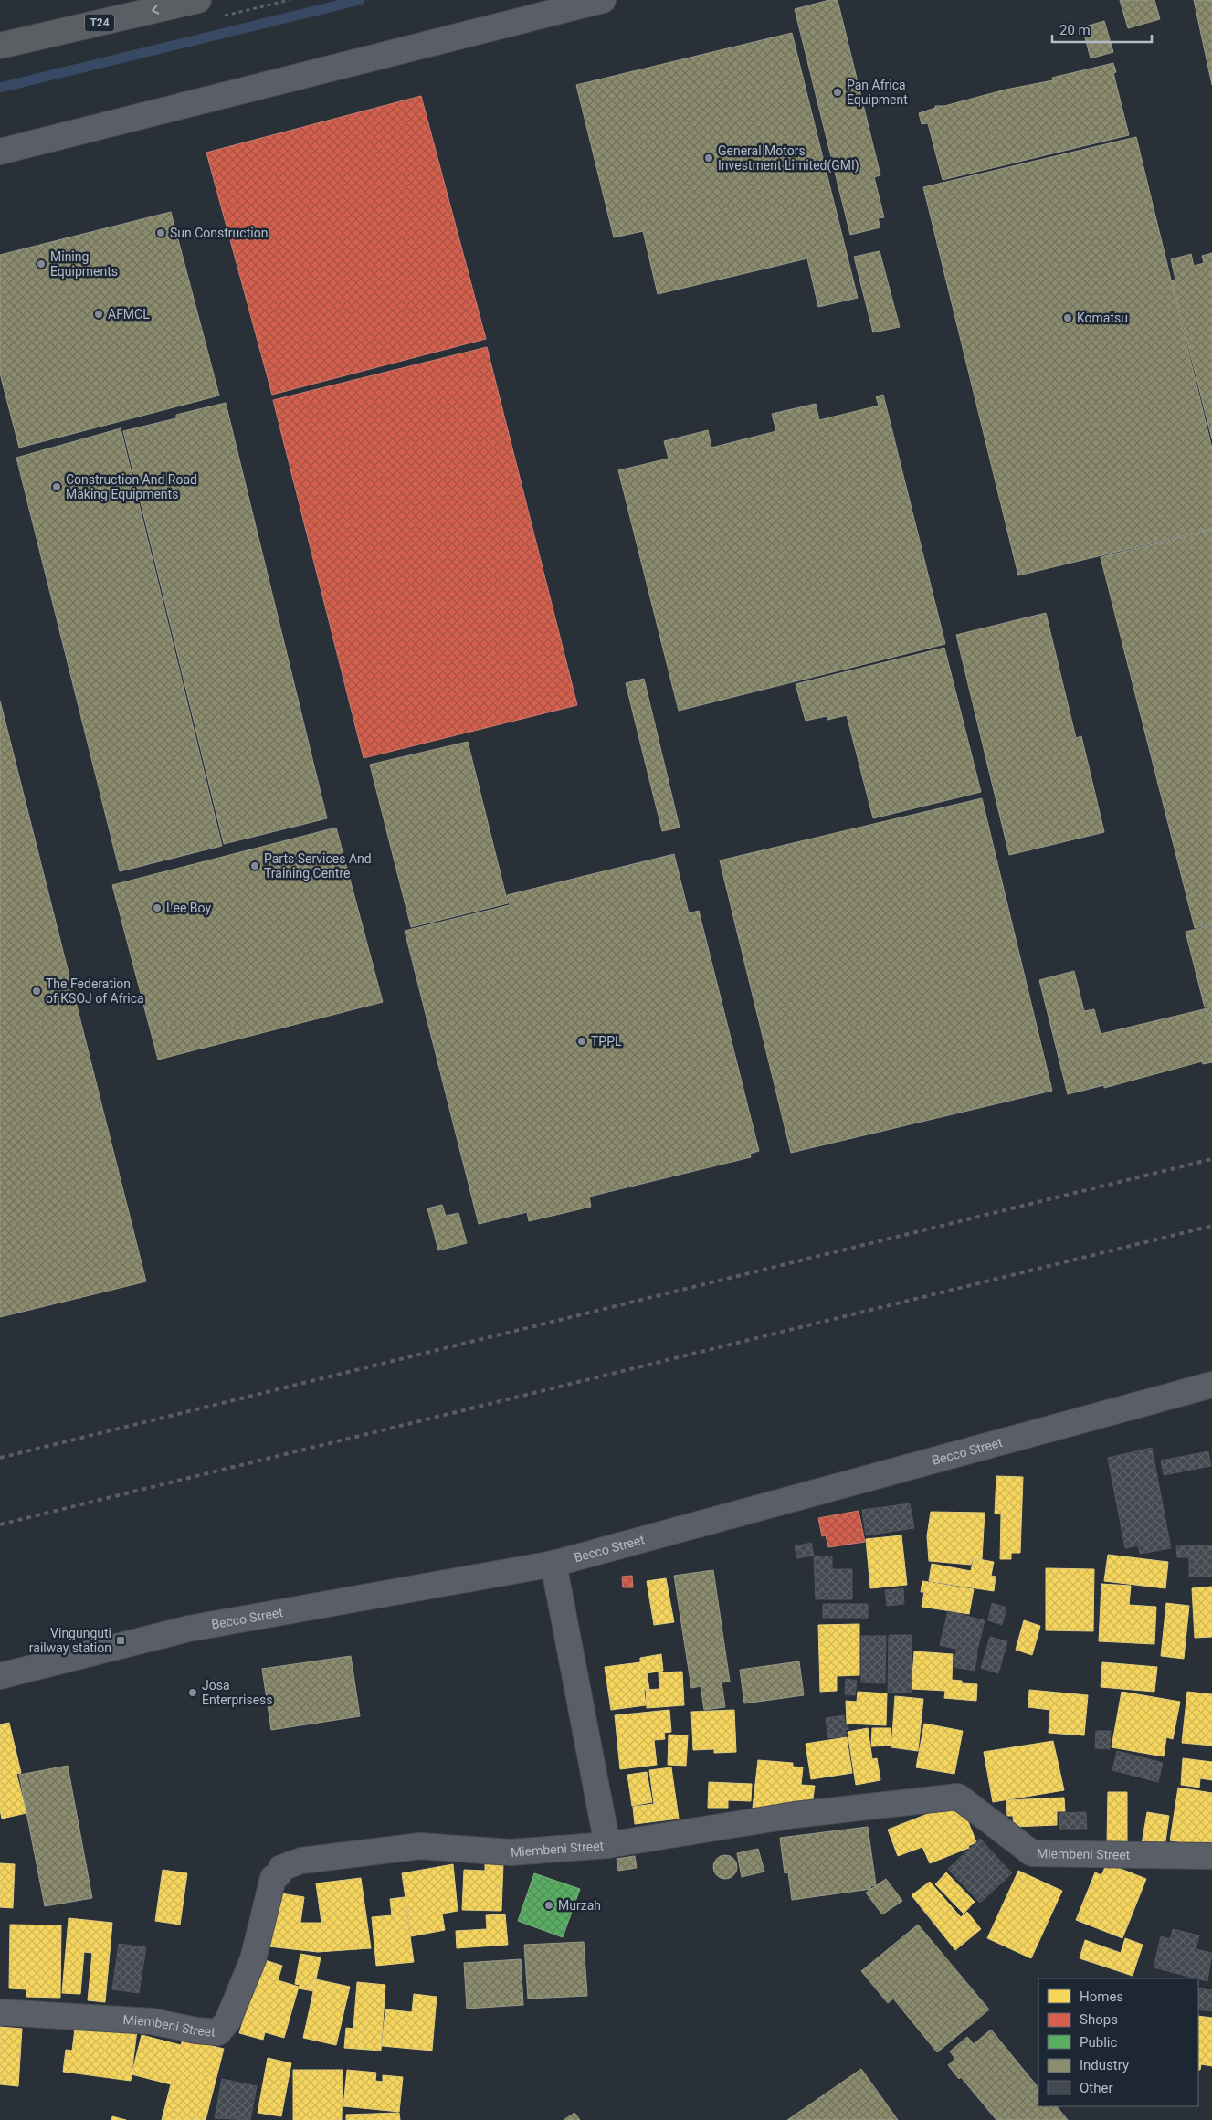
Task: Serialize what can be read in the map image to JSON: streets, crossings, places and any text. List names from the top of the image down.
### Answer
{
  "streets": {
    "highway": ["T24"],
    "street": ["Becco Street", "Miembeni Street"]
  },
  "places": {
    "other": [
      "Pan Africa Equipment",
      "General Motors Investment Limited(GMI)",
      "Sun Construction",
      "Mining Equipments",
      "AFMCL",
      "Komatsu",
      "Construction And Road Making Equipments",
      "Parts Services And Training Centre",
      "Lee Boy",
      "The Federation of KSOJ of Africa",
      "TPPL",
      "Josa Enterprisess",
      "Murzah"
    ],
    "transit": ["Vingunguti railway station"]
  },
  "legend": [
    "Homes",
    "Shops",
    "Public",
    "Industry",
    "Other"
  ],
  "scale_bar": "20 m"
}
